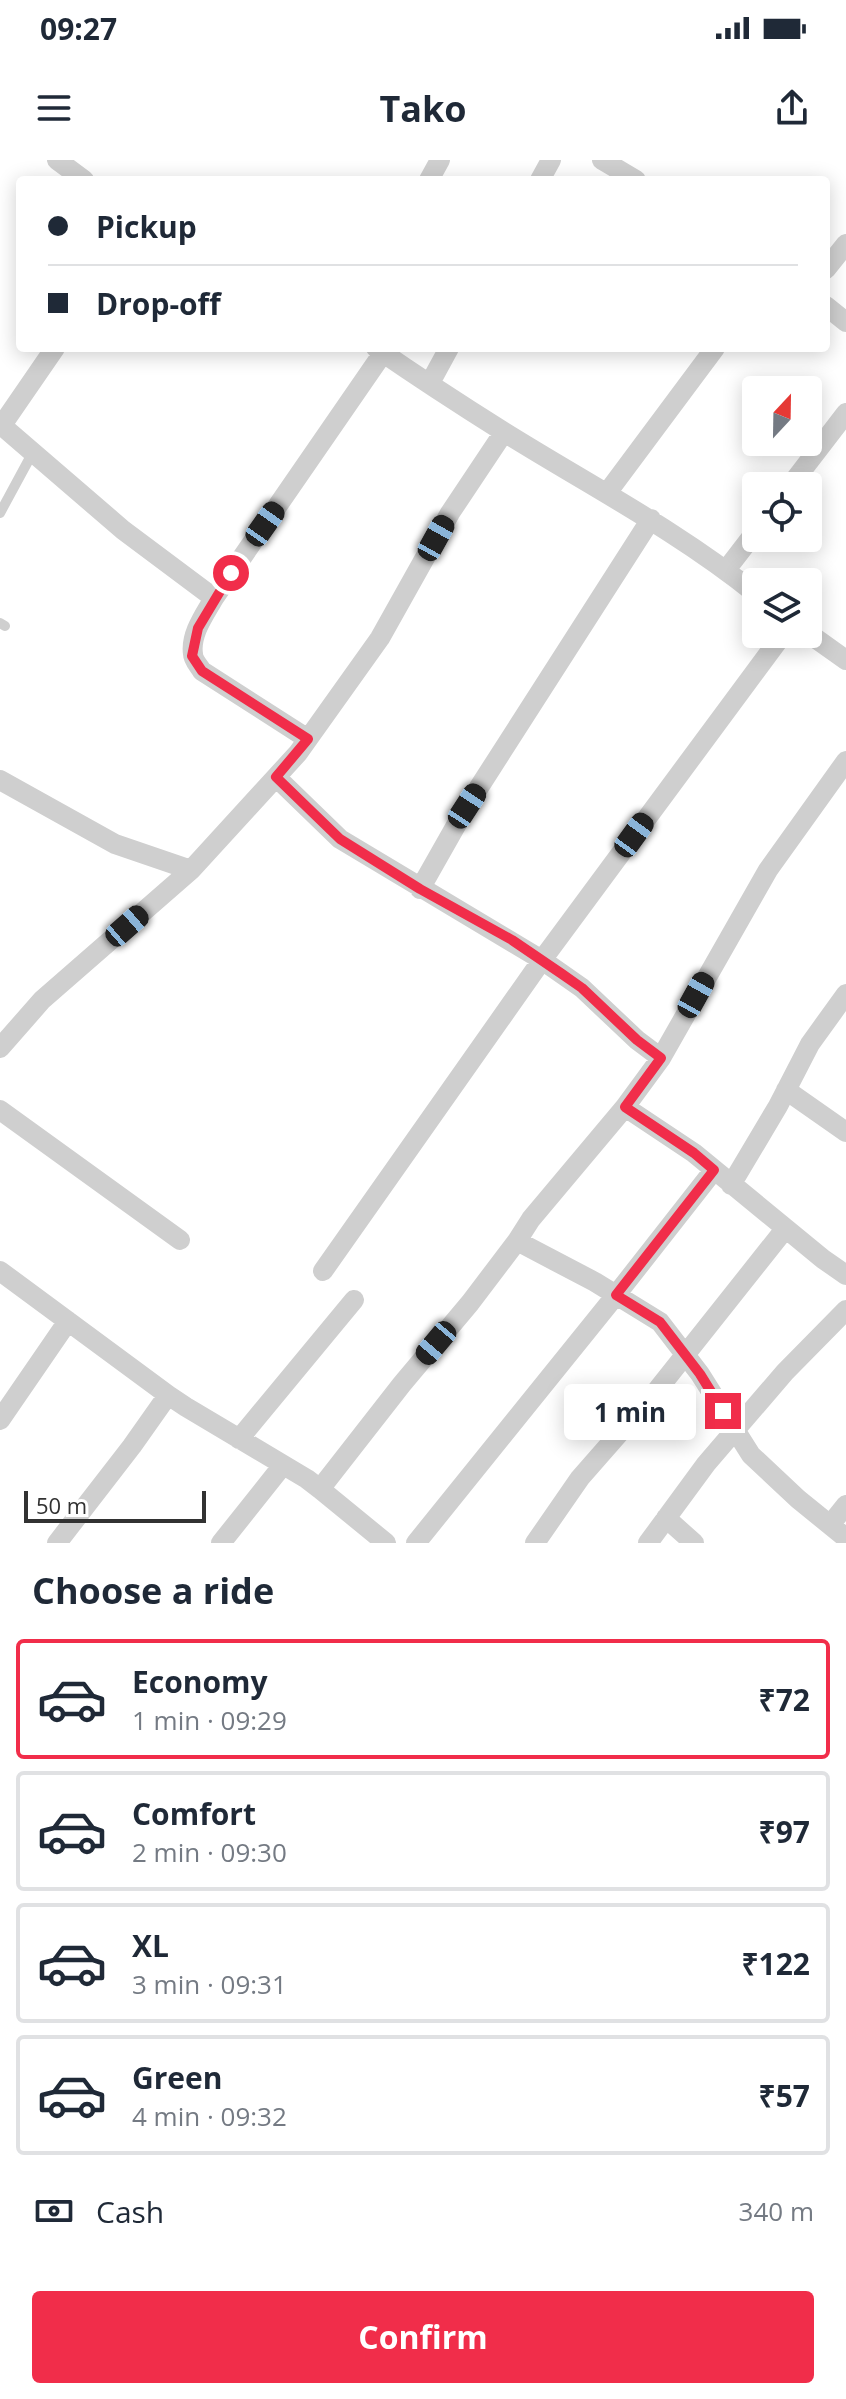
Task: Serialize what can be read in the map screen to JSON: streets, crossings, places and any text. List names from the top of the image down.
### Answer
{
  "scale_bar": "50 m",
  "north": "top",
  "page": {
    "status": "09:27",
    "header": "Tako",
    "banner": ["Pickup", "Drop-off"],
    "bubble": "1 min",
    "scale": "50 m",
    "heading": "Choose a ride",
    "list": [
      {
        "name": "Economy",
        "note": "1 min · 09:29",
        "value": "₹72"
      },
      {
        "name": "Comfort",
        "note": "2 min · 09:30",
        "value": "₹97"
      },
      {
        "name": "XL",
        "note": "3 min · 09:31",
        "value": "₹122"
      },
      {
        "name": "Green",
        "note": "4 min · 09:32",
        "value": "₹57"
      }
    ],
    "pay": ["Cash", "340 m"],
    "buttons": "Confirm"
  }
}
